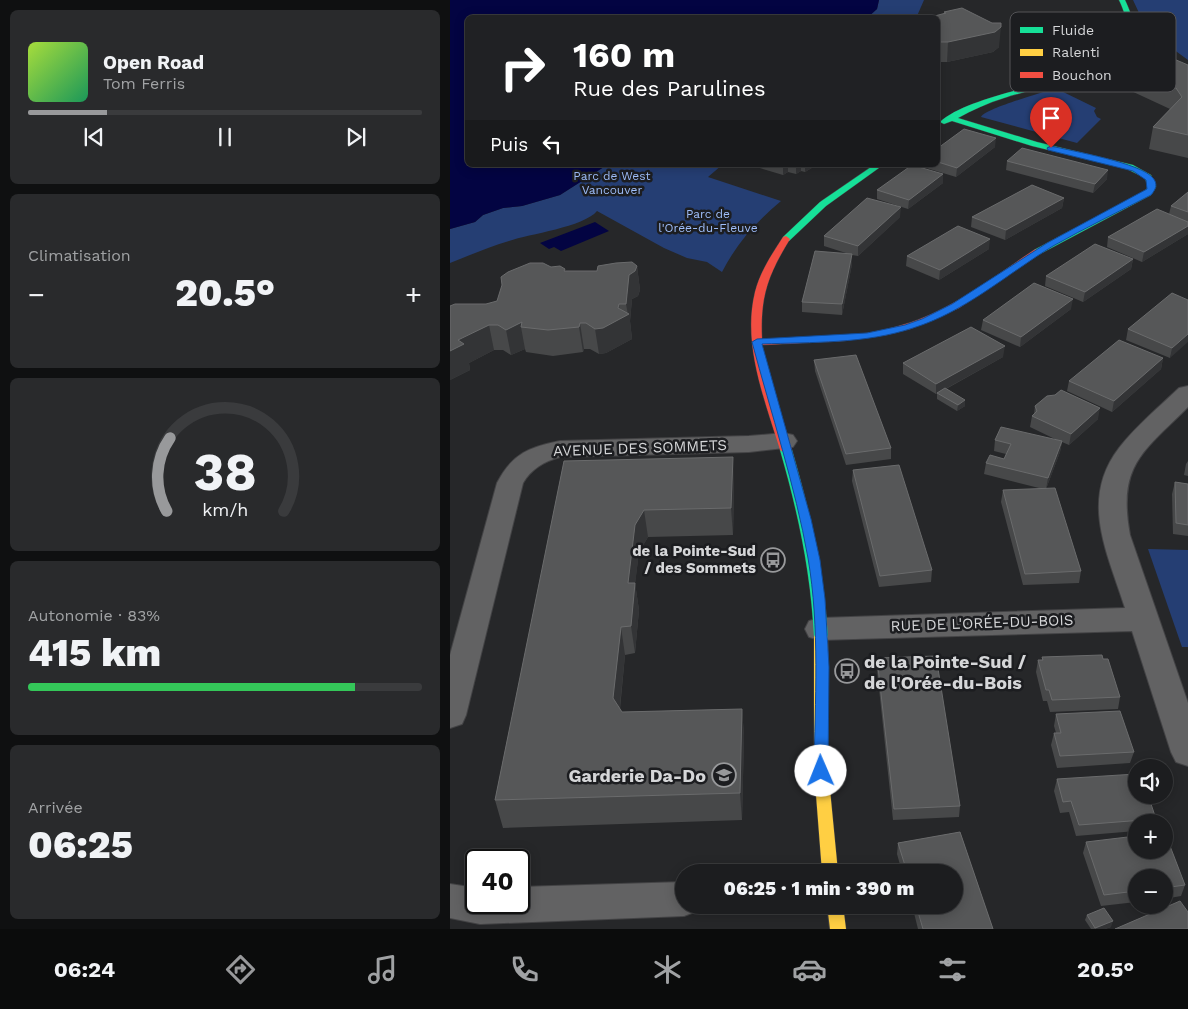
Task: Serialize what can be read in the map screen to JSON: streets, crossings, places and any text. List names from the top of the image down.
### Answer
{
  "streets": {
    "street": ["AVENUE DES SOMMETS", "RUE DE L'ORÉE-DU-BOIS"]
  },
  "parks": ["Parc de West Vancouver", "Parc de l'Orée-du-Fleuve"],
  "places": {
    "bus stop": ["de la Pointe-Sud / des Sommets", "de la Pointe-Sud / de l'Orée-du-Bois"],
    "school or university": ["Garderie Da-Do"]
  },
  "legend": ["Fluide", "Ralenti", "Bouchon"],
  "page": {
    "turn": ["160 m", "Rue des Parulines"],
    "song": ["Open Road", "Tom Ferris"],
    "then": "Puis",
    "tile": [
      "Climatisation",
      ["Autonomie · 83%", "415 km"],
      ["Arrivée", "06:25"]
    ],
    "heat": ["−", "20.5°", "+"],
    "map_buttons": ["+", "−"],
    "limit": "40",
    "trip": "06:25 · 1 min · 390 m",
    "tabs": ["06:24", "20.5°"],
    "gauge": ["38", "km/h"]
  }
}
